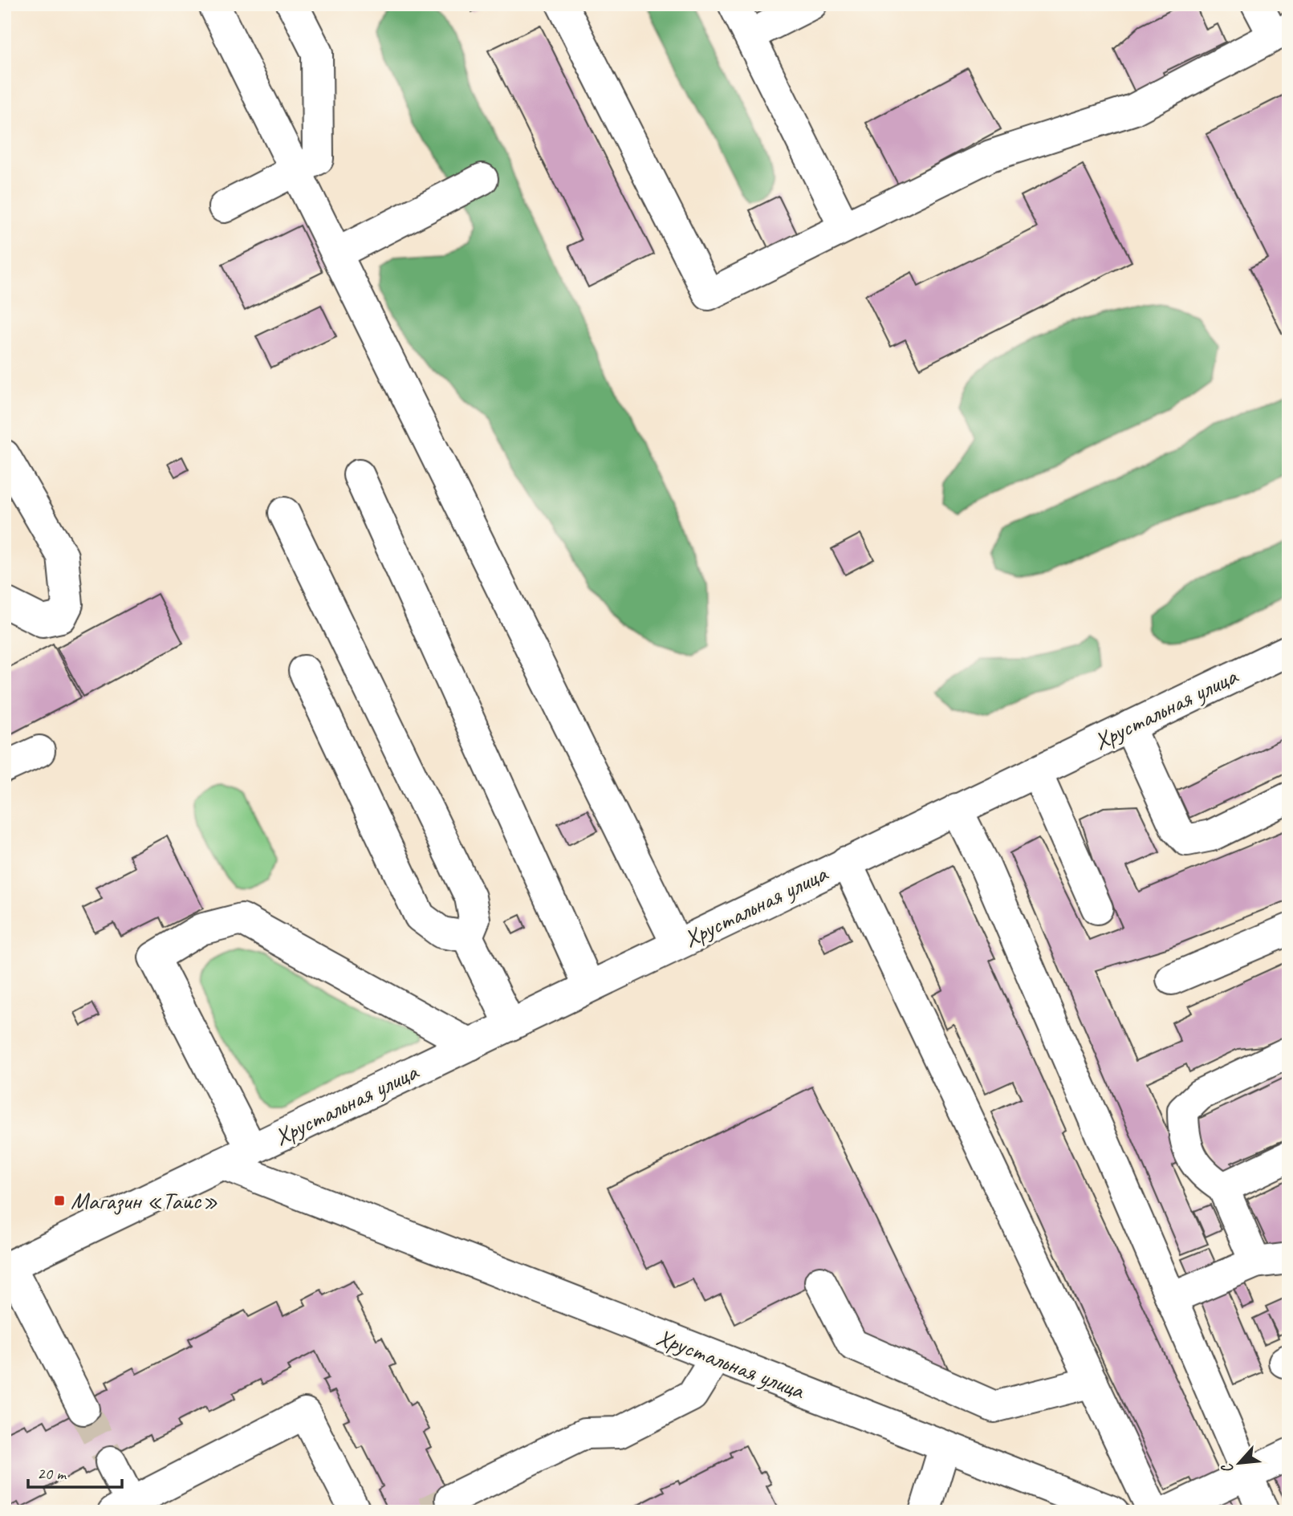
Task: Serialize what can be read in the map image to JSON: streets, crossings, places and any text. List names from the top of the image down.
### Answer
{
  "streets": {
    "street": ["Хрустальная улица"]
  },
  "places": {
    "transit": ["Магазин «Таис»"]
  },
  "scale_bar": "20 m",
  "north": "bottom left"
}
